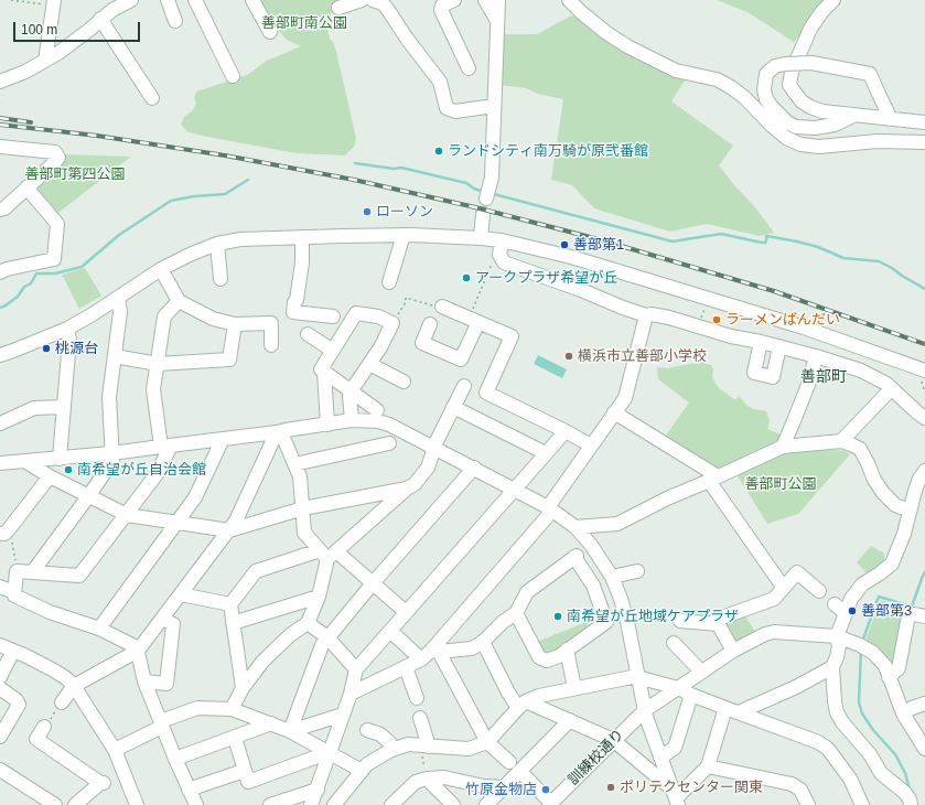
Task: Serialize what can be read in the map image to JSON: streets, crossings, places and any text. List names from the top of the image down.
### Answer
{
  "streets": {
    "street": ["訓練校通り"]
  },
  "districts": ["善部町"],
  "parks": ["善部町南公園", "善部町第四公園", "善部町公園"],
  "places": [
    "ランドシティ南万騎が原弐番館",
    "ローソン",
    "善部第1",
    "アークプラザ希望が丘",
    "ラーメンばんだい",
    "桃源台",
    "横浜市立善部小学校",
    "南希望が丘自治会館",
    "善部第3",
    "南希望が丘地域ケアプラザ",
    "ポリテクセンター関東",
    "竹原金物店"
  ],
  "scale_bar": "100 m"
}
